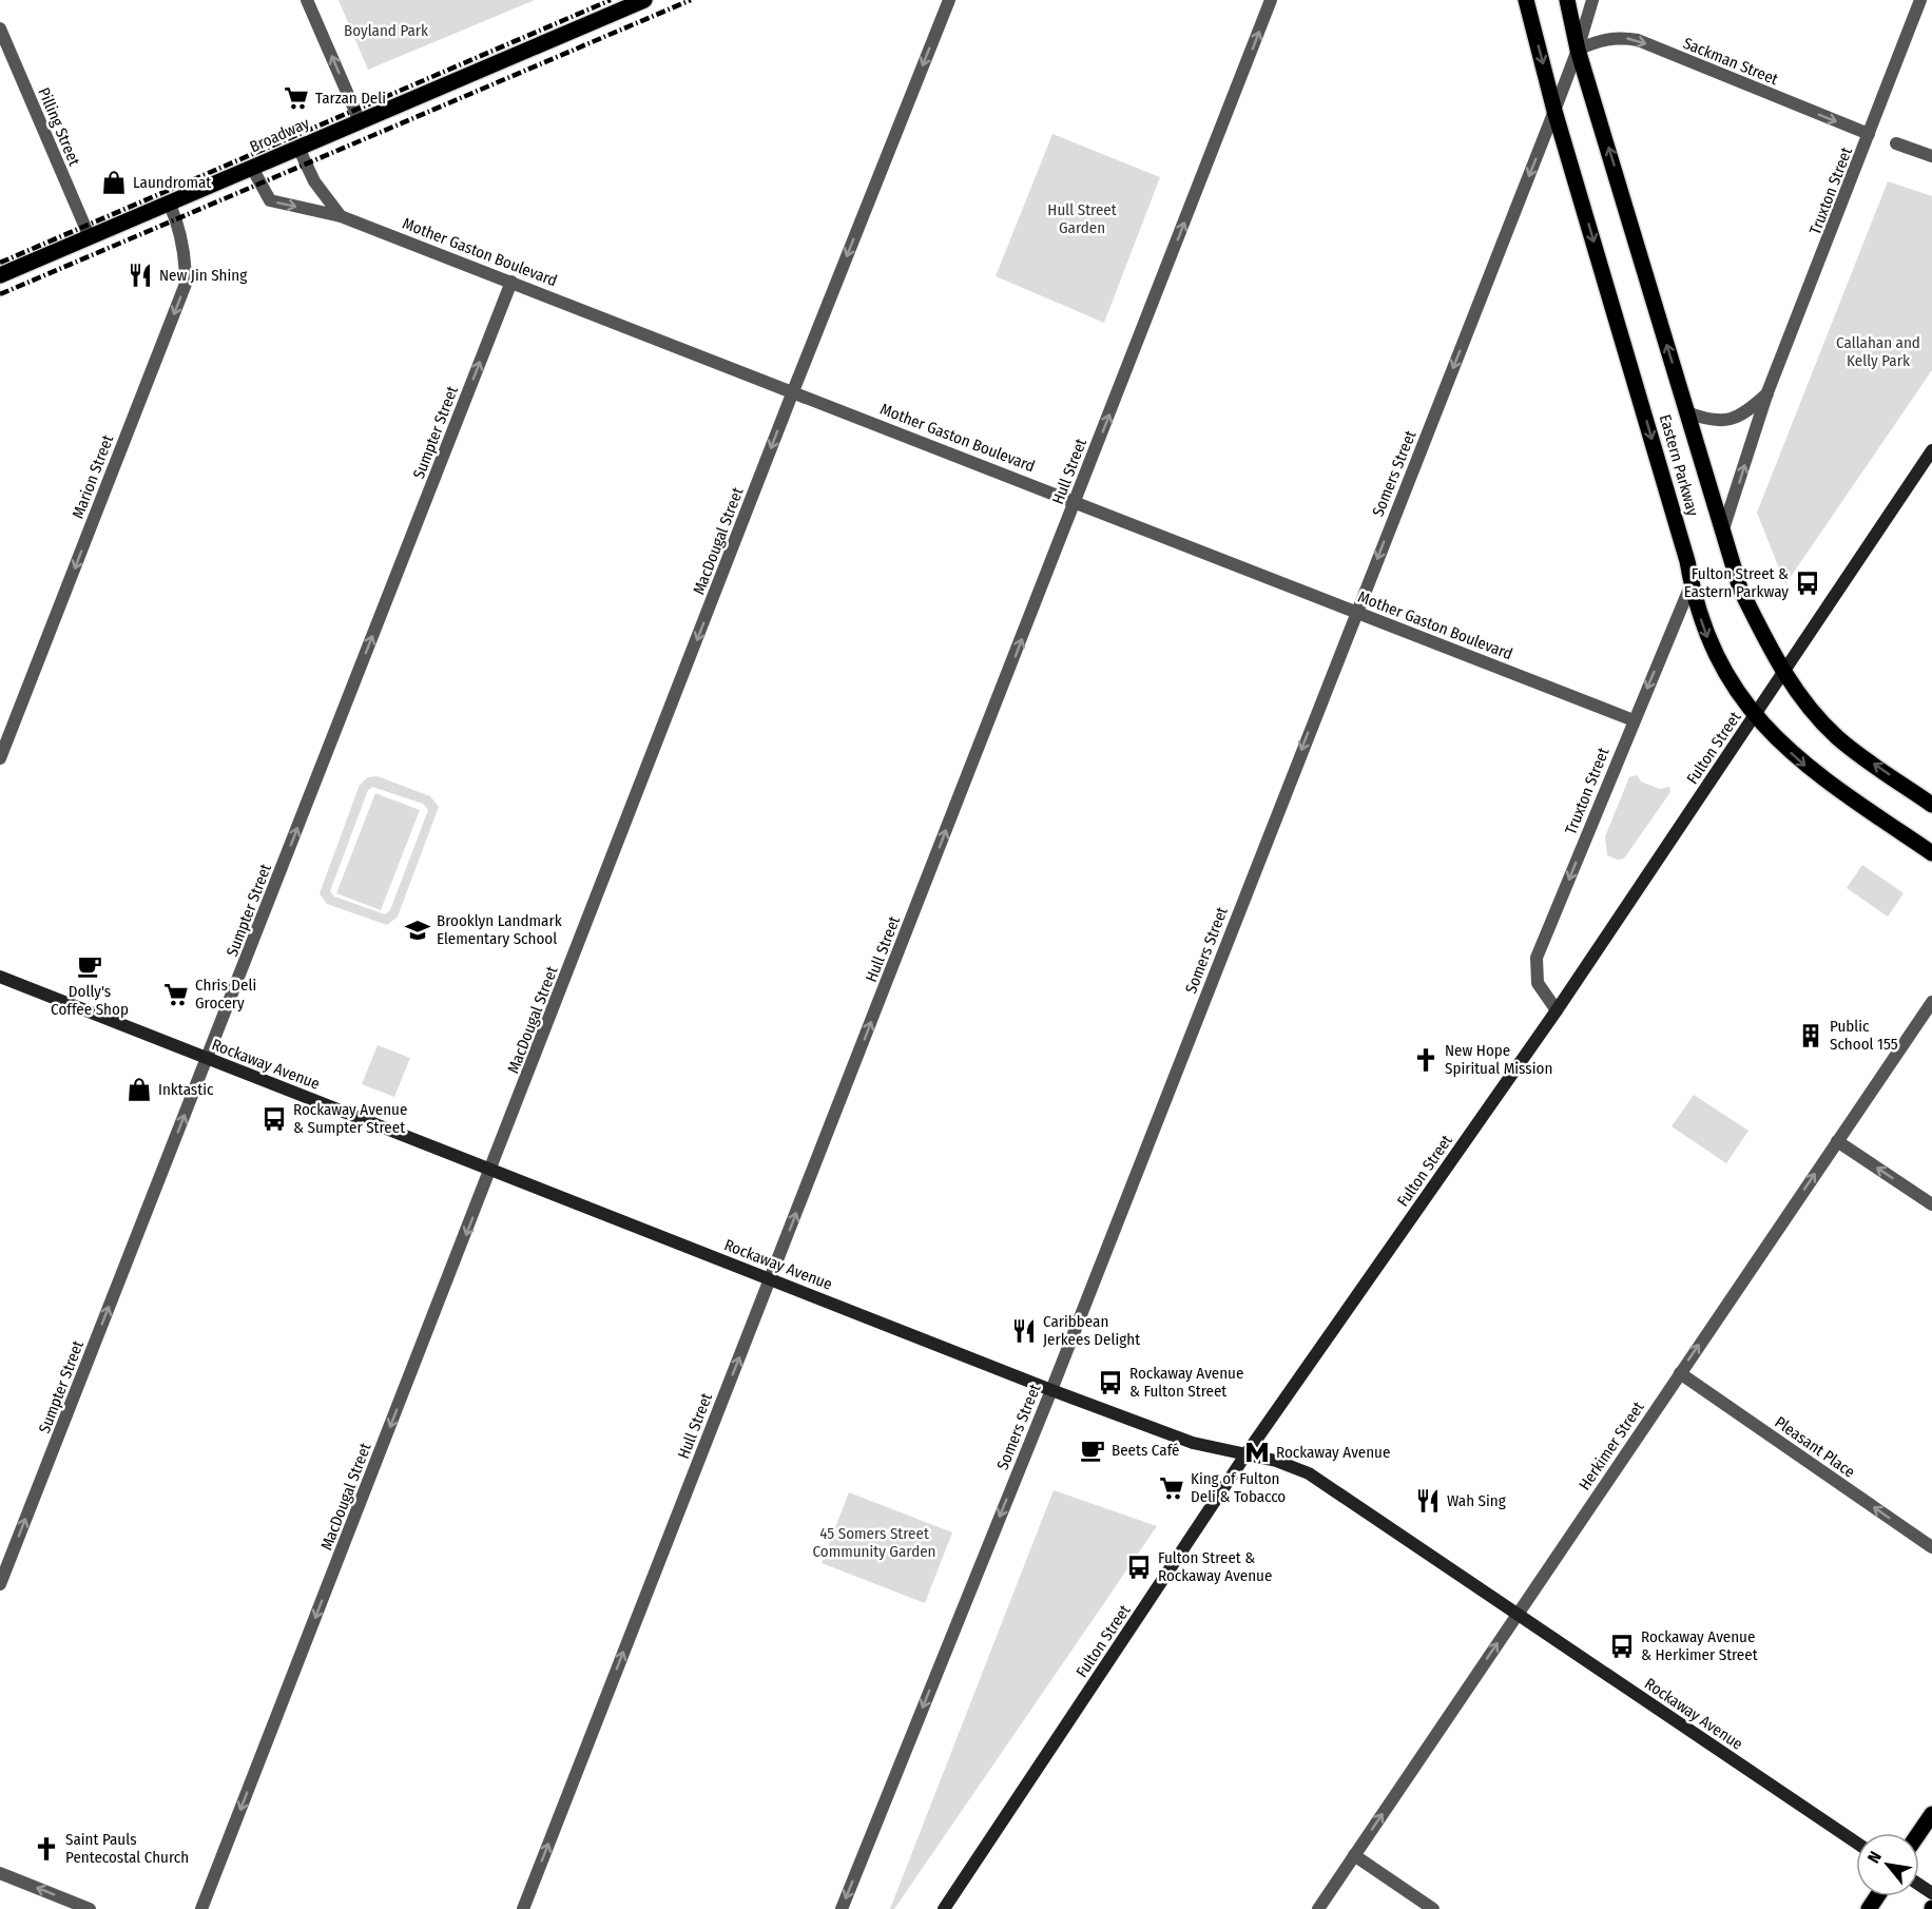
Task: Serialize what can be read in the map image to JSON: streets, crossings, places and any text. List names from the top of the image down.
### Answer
{
  "streets": {
    "main road": [
      "Broadway",
      "Eastern Parkway",
      "Fulton Street",
      "Rockaway Avenue"
    ],
    "street": [
      "Sackman Street",
      "Pilling Street",
      "Truxton Street",
      "Mother Gaston Boulevard",
      "Sumpter Street",
      "Hull Street",
      "Somers Street",
      "Marion Street",
      "MacDougal Street",
      "Herkimer Street",
      "Pleasant Place"
    ]
  },
  "crossings": [
    ["Sackman Street", "Truxton Street"],
    ["Sackman Street", "Eastern Parkway"],
    ["Sackman Street", "Somers Street"],
    ["Pilling Street", "Broadway"],
    ["Broadway", "Mother Gaston Boulevard"],
    ["Broadway", "Marion Street"],
    ["Truxton Street", "Mother Gaston Boulevard"],
    ["Truxton Street", "Eastern Parkway"],
    ["Truxton Street", "Fulton Street"],
    ["Mother Gaston Boulevard", "Sumpter Street"],
    ["Mother Gaston Boulevard", "Hull Street"],
    ["Mother Gaston Boulevard", "Somers Street"],
    ["Mother Gaston Boulevard", "MacDougal Street"],
    ["Sumpter Street", "Rockaway Avenue"],
    ["Eastern Parkway", "Somers Street"],
    ["Eastern Parkway", "Fulton Street"],
    ["Hull Street", "Rockaway Avenue"],
    ["Somers Street", "Rockaway Avenue"],
    ["MacDougal Street", "Rockaway Avenue"],
    ["Fulton Street", "Rockaway Avenue"],
    ["Rockaway Avenue", "Herkimer Street"],
    ["Herkimer Street", "Pleasant Place"]
  ],
  "one_way": [
    "Sackman Street",
    "Sumpter Street",
    "Hull Street",
    "Somers Street",
    "Marion Street",
    "MacDougal Street",
    "Herkimer Street",
    "Pleasant Place"
  ],
  "parks": [
    "Boyland Park",
    "Hull Street Garden",
    "Callahan and Kelly Park",
    "45 Somers Street Community Garden"
  ],
  "places": {
    "supermarket": ["Tarzan Deli", "Chris Deli Grocery", "King of Fulton Deli & Tobacco"],
    "shop": ["Laundromat", "Inktastic"],
    "restaurant": ["New Jin Shing", "Caribbean Jerkees Delight", "Wah Sing"],
    "bus stop": [
      "Fulton Street & Eastern Parkway",
      "Rockaway Avenue & Sumpter Street",
      "Rockaway Avenue & Fulton Street",
      "Fulton Street & Rockaway Avenue",
      "Rockaway Avenue & Herkimer Street"
    ],
    "school or university": ["Brooklyn Landmark Elementary School"],
    "cafe": ["Dolly's Coffee Shop", "Beets Café"],
    "building": ["Public School 155"],
    "church": ["New Hope Spiritual Mission", "Saint Pauls Pentecostal Church"],
    "metro station": ["Rockaway Avenue"]
  },
  "north": "top left"
}
